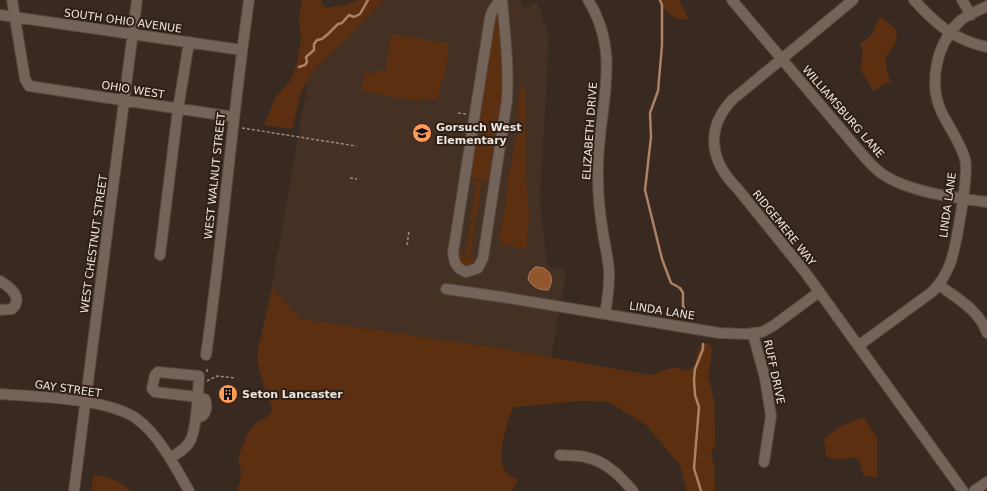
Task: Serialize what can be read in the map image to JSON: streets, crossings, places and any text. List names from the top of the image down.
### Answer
{
  "streets": {
    "street": [
      "SOUTH OHIO AVENUE",
      "OHIO WEST",
      "WILLIAMSBURG LANE",
      "ELIZABETH DRIVE",
      "WEST WALNUT STREET",
      "LINDA LANE",
      "RIDGEMERE WAY",
      "WEST CHESTNUT STREET",
      "RUFF DRIVE",
      "GAY STREET"
    ]
  },
  "crossings": [
    ["SOUTH OHIO AVENUE", "OHIO WEST"],
    ["SOUTH OHIO AVENUE", "WEST WALNUT STREET"],
    ["SOUTH OHIO AVENUE", "WEST CHESTNUT STREET"],
    ["OHIO WEST", "WEST WALNUT STREET"],
    ["OHIO WEST", "WEST CHESTNUT STREET"],
    ["WILLIAMSBURG LANE", "LINDA LANE"],
    ["WILLIAMSBURG LANE", "RIDGEMERE WAY"],
    ["ELIZABETH DRIVE", "LINDA LANE"],
    ["LINDA LANE", "RIDGEMERE WAY"],
    ["LINDA LANE", "RUFF DRIVE"],
    ["WEST CHESTNUT STREET", "GAY STREET"]
  ],
  "places": {
    "school or university": ["Gorsuch West Elementary"],
    "building": ["Seton Lancaster"]
  }
}
